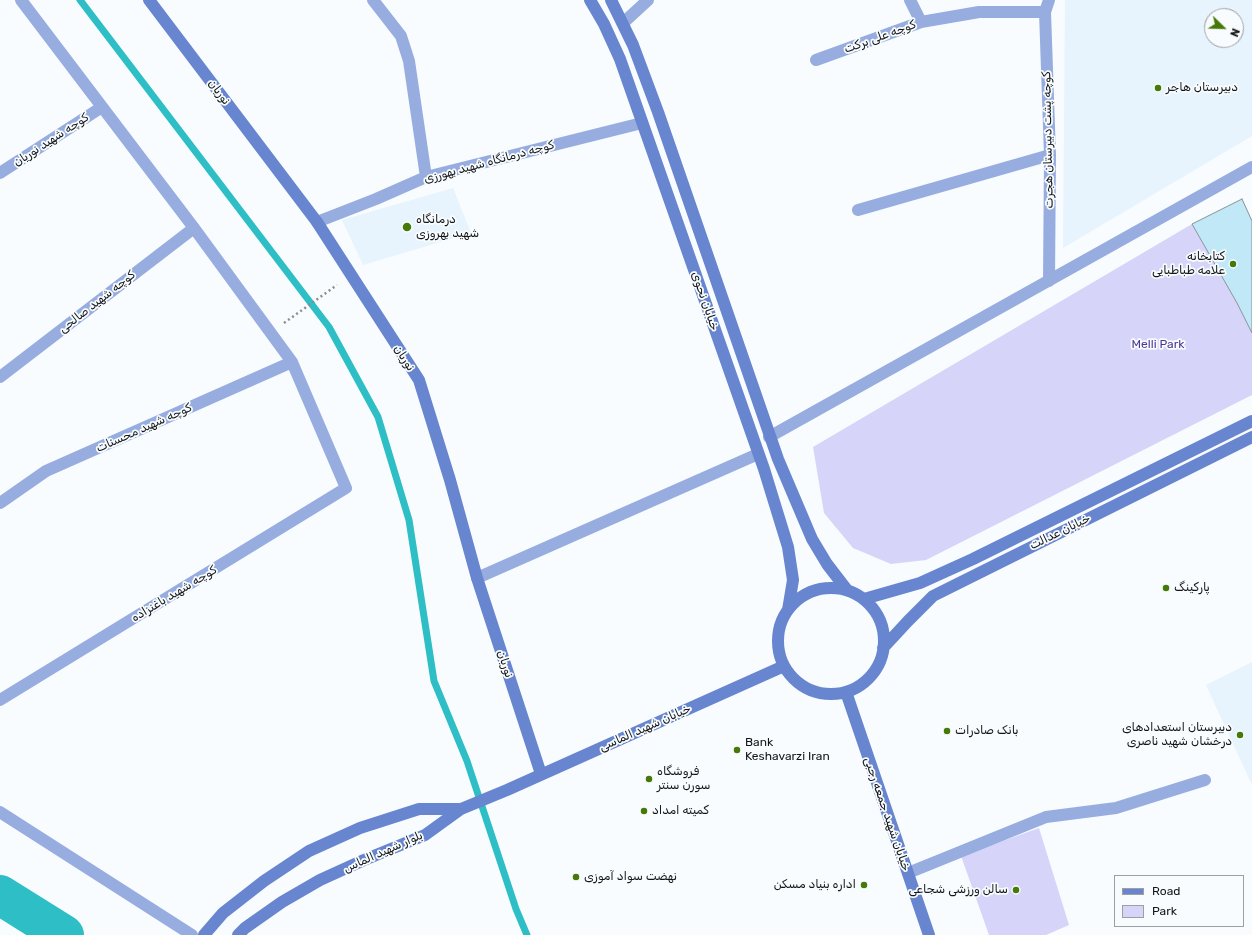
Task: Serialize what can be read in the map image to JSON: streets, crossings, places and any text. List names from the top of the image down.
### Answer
{
  "streets": {
    "main road": [
      "نوریان",
      "خیابان نحوی",
      "خیابان عدالت",
      "خیابان شهید الماسی",
      "خیابان شهید جمعه رجبی",
      "بلوار شهید الماس"
    ],
    "street": [
      "کوچه علی برکت",
      "کوچه شهید نوریان",
      "کوچه پشت دبیرستان هجرت",
      "کوچه درمانگاه شهید بهورزی",
      "کوچه شهید صالحی",
      "کوچه شهید محسنات",
      "کوچه شهید باغنزاده"
    ]
  },
  "crossings": [
    ["نوریان", "کوچه درمانگاه شهید بهورزی"],
    ["نوریان", "خیابان شهید الماسی"],
    ["کوچه درمانگاه شهید بهورزی", "خیابان نحوی"],
    ["خیابان نحوی", "خیابان عدالت"],
    ["خیابان نحوی", "خیابان شهید الماسی"],
    ["خیابان نحوی", "خیابان شهید جمعه رجبی"],
    ["کوچه شهید محسنات", "کوچه شهید باغنزاده"],
    ["خیابان عدالت", "خیابان شهید الماسی"],
    ["خیابان عدالت", "خیابان شهید جمعه رجبی"],
    ["خیابان شهید الماسی", "خیابان شهید جمعه رجبی"],
    ["خیابان شهید الماسی", "بلوار شهید الماس"]
  ],
  "parks": ["Melli Park"],
  "places": [
    "دبیرستان هاجر",
    "درمانگاه شهید بهروزی",
    "کتابخانه علامه طباطبایی",
    "پارکینگ",
    "بانک صادرات",
    "دبیرستان استعدادهای درخشان شهید ناصری",
    "Bank Keshavarzi Iran",
    "فروشگاه سورن سنتر",
    "کمیته امداد",
    "نهضت سواد آموزی",
    "اداره بنیاد مسکن",
    "سالن ورزشی شجاعی"
  ],
  "legend": ["Road", "Park"],
  "north": "bottom right"
}
